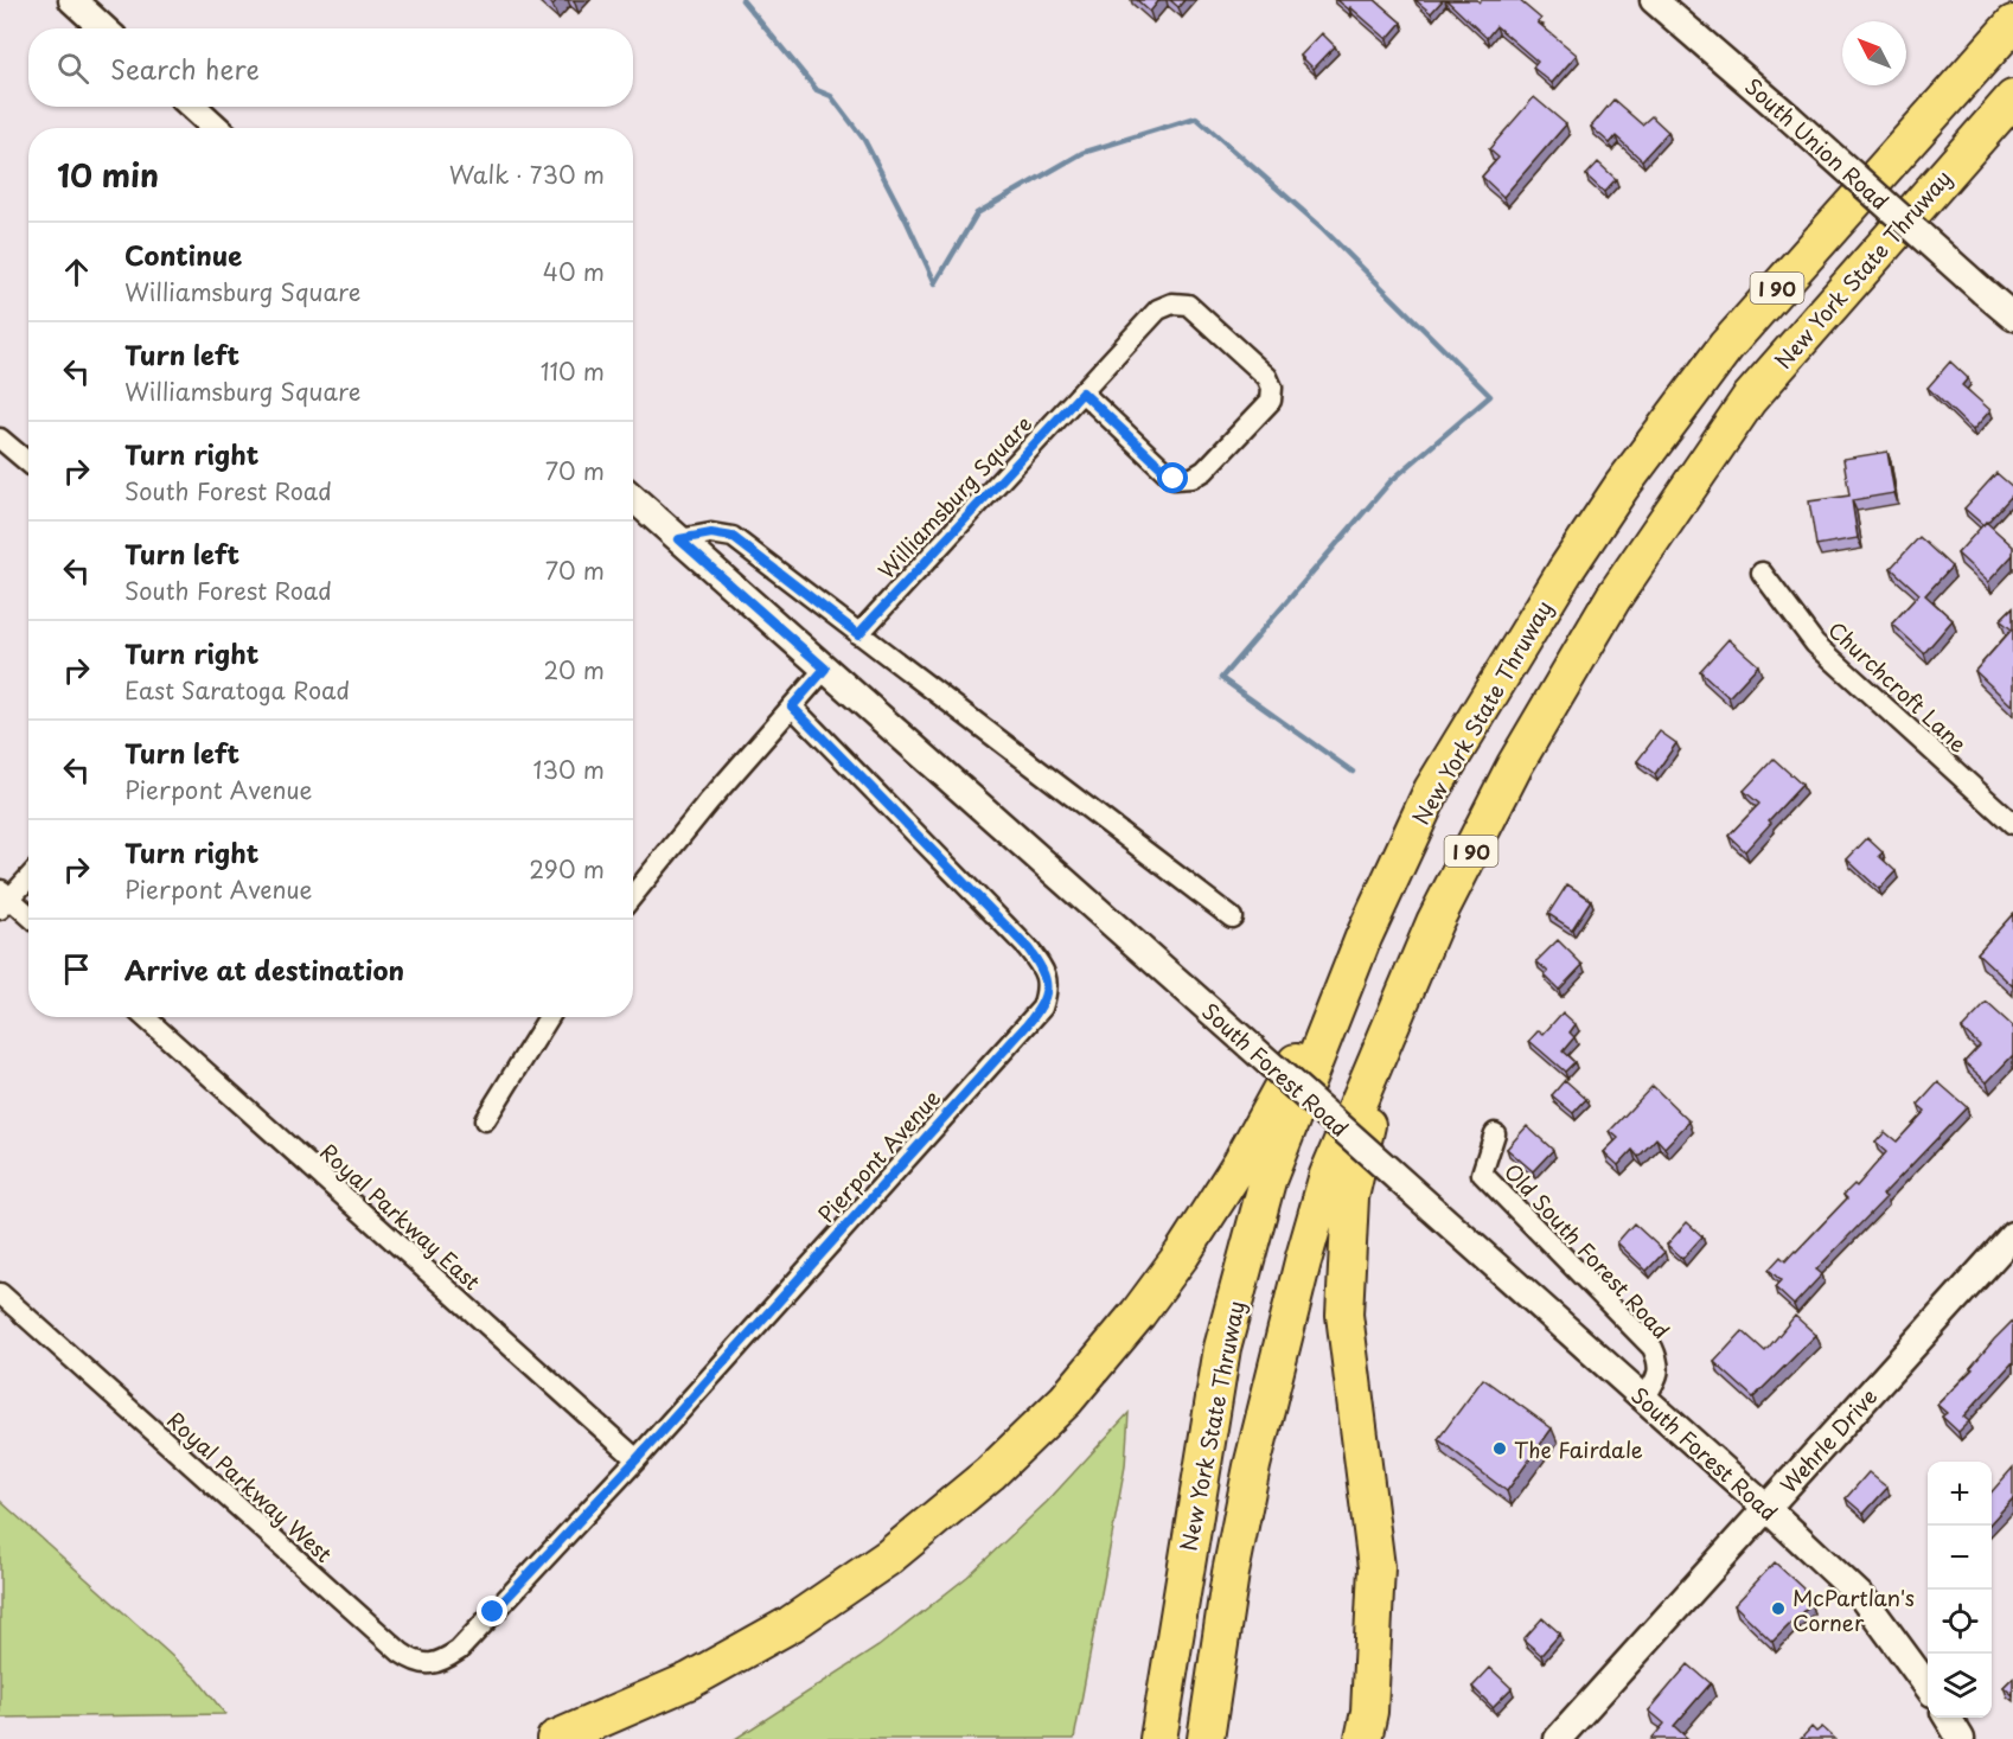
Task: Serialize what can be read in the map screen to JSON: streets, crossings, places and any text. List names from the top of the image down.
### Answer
{
  "streets": {
    "highway": ["New York State Thruway", "I 90"],
    "street": [
      "South Union Road",
      "Williamsburg Square",
      "Churchcroft Lane",
      "South Forest Road",
      "Pierpont Avenue",
      "Royal Parkway East",
      "Old South Forest Road",
      "Wehrle Drive",
      "Royal Parkway West"
    ]
  },
  "crossings": [
    ["South Forest Road", "Old South Forest Road"],
    ["South Forest Road", "Wehrle Drive"],
    ["Pierpont Avenue", "Royal Parkway East"],
    ["Pierpont Avenue", "Royal Parkway West"]
  ],
  "places": ["The Fairdale", "McPartlan's Corner"],
  "north": "top left",
  "page": {
    "search": "Search here",
    "heading": ["10 min", "Walk · 730 m"],
    "list": [
      ["Continue", "Williamsburg Square", "40 m"],
      ["Turn left", "Williamsburg Square", "110 m"],
      ["Turn right", "South Forest Road", "70 m"],
      ["Turn left", "South Forest Road", "70 m"],
      ["Turn right", "East Saratoga Road", "20 m"],
      ["Turn left", "Pierpont Avenue", "130 m"],
      ["Turn right", "Pierpont Avenue", "290 m"],
      "Arrive at destination"
    ],
    "map_buttons": ["+", "−"]
  }
}
